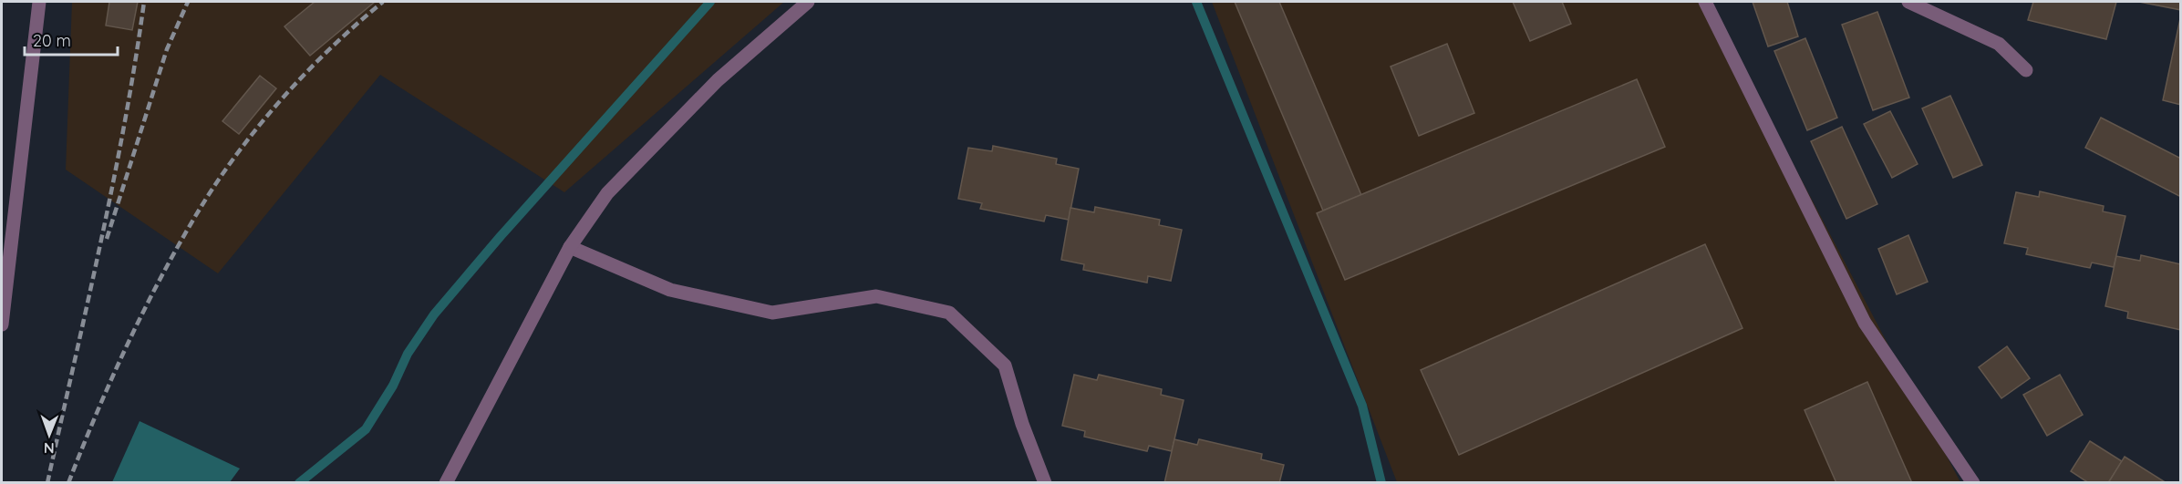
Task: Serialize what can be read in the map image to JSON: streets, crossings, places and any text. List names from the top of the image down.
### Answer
{
  "scale_bar": "20 m",
  "north": "bottom"
}
